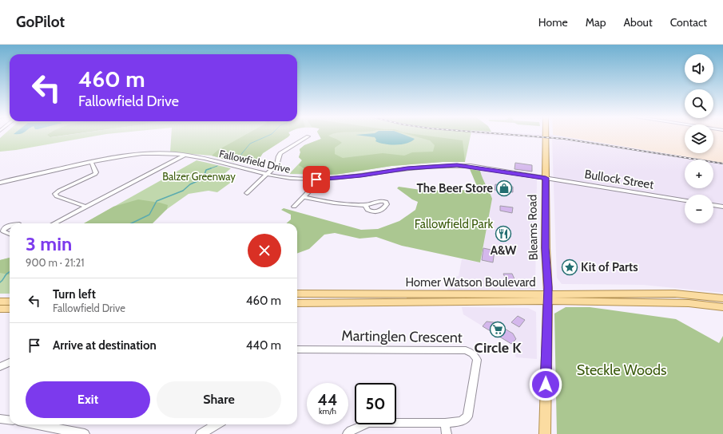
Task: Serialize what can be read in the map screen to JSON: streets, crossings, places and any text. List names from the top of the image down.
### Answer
{
  "streets": {
    "main road": ["Bleams Road", "Homer Watson Boulevard"],
    "street": ["Fallowfield Drive", "Bullock Street", "Martinglen Crescent"]
  },
  "crossings": [
    ["Fallowfield Drive", "Bullock Street"],
    ["Fallowfield Drive", "Bleams Road"],
    ["Bullock Street", "Bleams Road"],
    ["Bleams Road", "Homer Watson Boulevard"]
  ],
  "parks": ["Balzer Greenway", "Fallowfield Park", "Steckle Woods"],
  "places": {
    "shop": ["The Beer Store"],
    "restaurant": ["A&W"],
    "place": ["Kit of Parts"],
    "supermarket": ["Circle K"]
  },
  "page": {
    "header": "GoPilot",
    "nav": [
      "Home",
      "Map",
      "About",
      "Contact"
    ],
    "map_buttons": ["+", "−"],
    "turn": ["460 m", "Fallowfield Drive"],
    "heading": ["3 min", "900 m · 21:21"],
    "list": [
      {
        "name": "Turn left",
        "note": "Fallowfield Drive",
        "value": "460 m"
      },
      {
        "name": "Arrive at destination",
        "value": "440 m"
      }
    ],
    "buttons": ["Exit", "Share"],
    "speed": "44 km/h",
    "limit": "50"
  }
}
